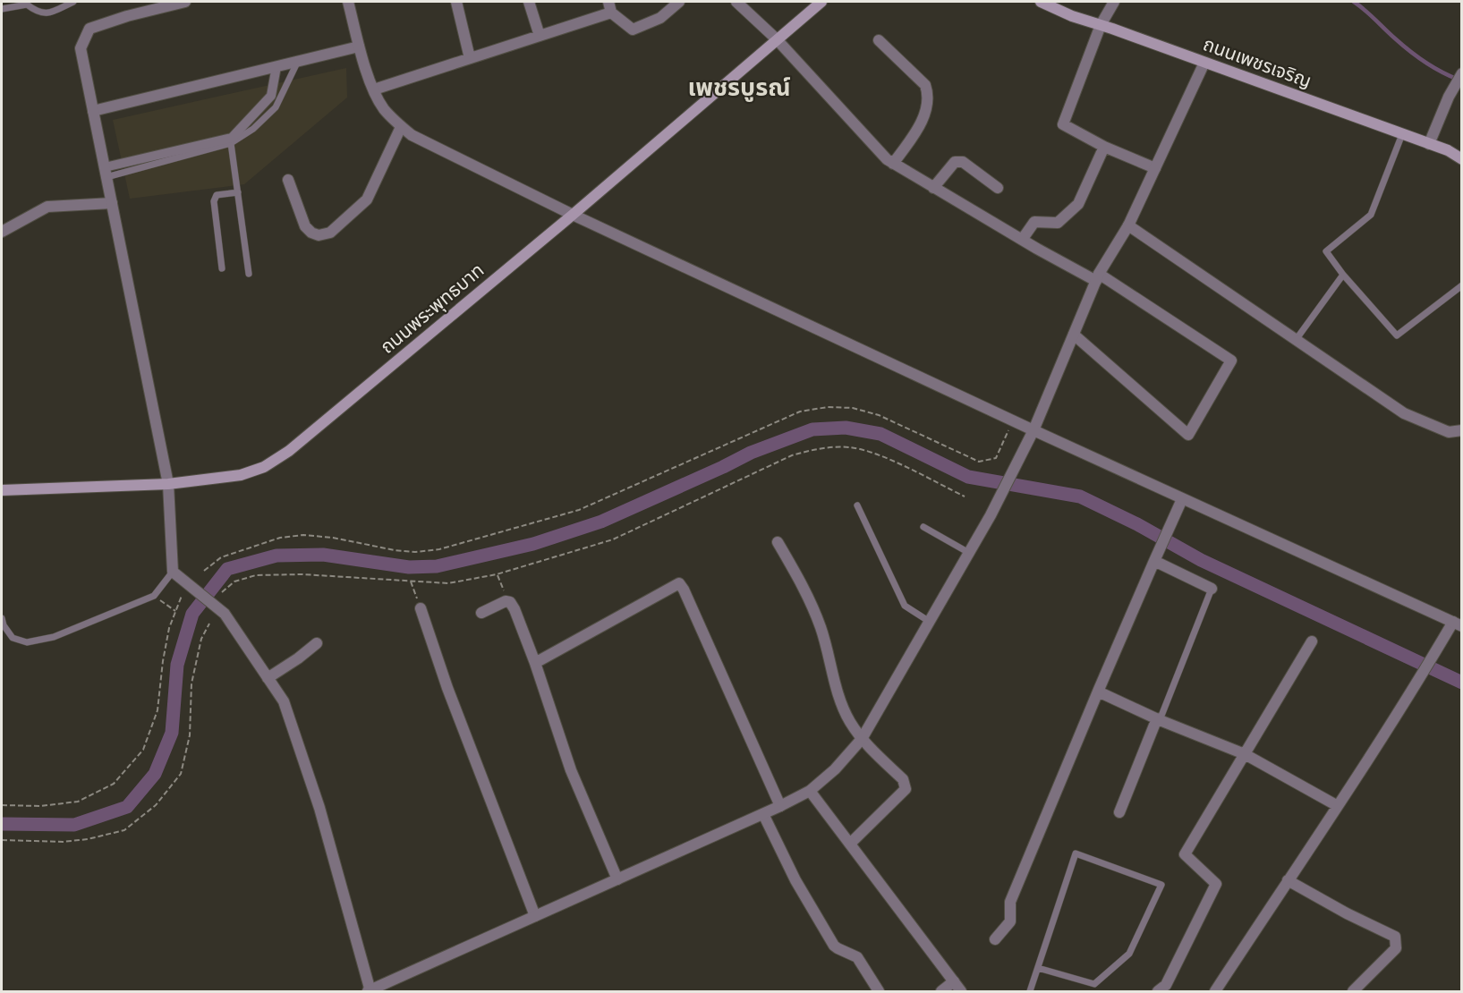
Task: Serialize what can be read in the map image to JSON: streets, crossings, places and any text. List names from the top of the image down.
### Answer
{
  "streets": {
    "main road": ["ถนนเพชรเจริญ", "ถนนพระพุทธบาท"]
  },
  "districts": ["เพชรบูรณ์"]
}
